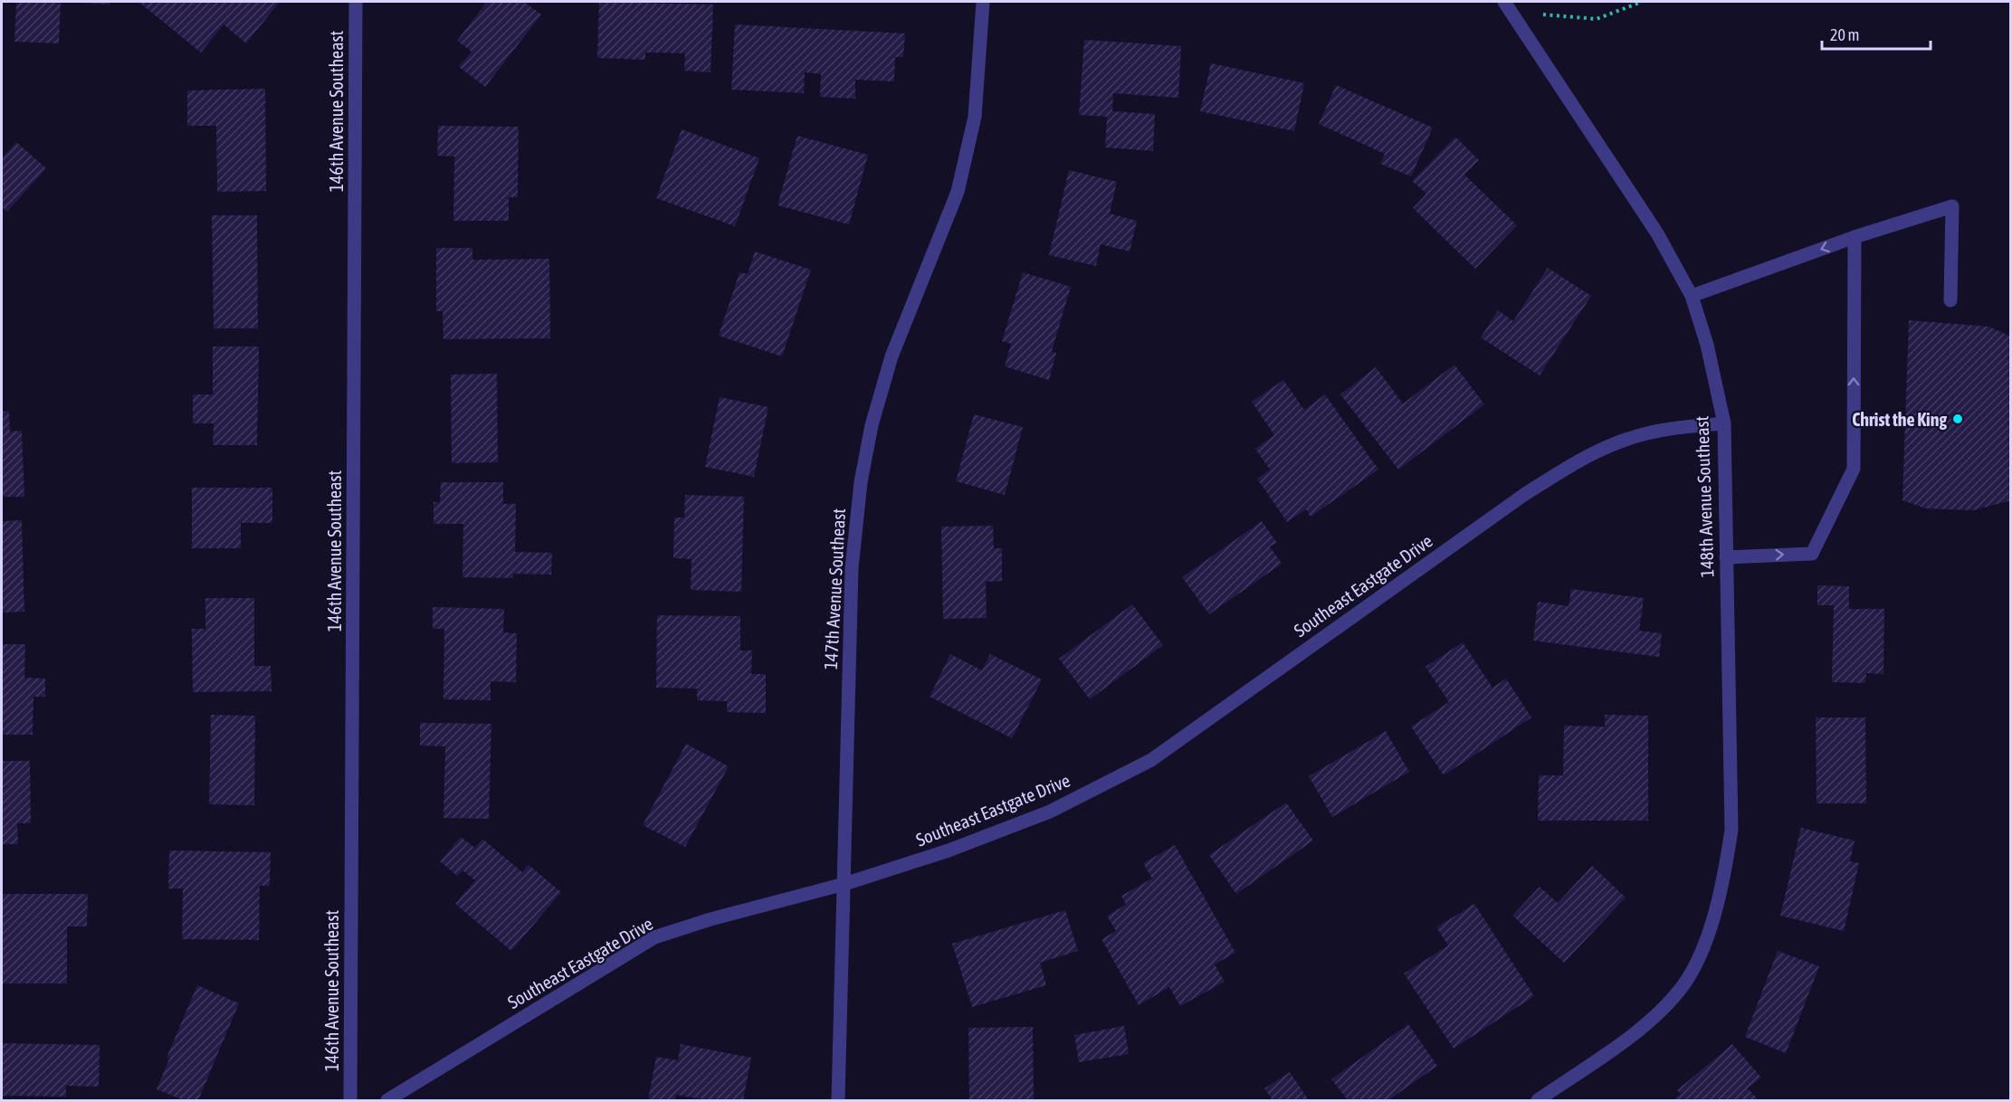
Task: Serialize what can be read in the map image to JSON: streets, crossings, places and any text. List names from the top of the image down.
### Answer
{
  "streets": {
    "street": [
      "146th Avenue Southeast",
      "148th Avenue Southeast",
      "Southeast Eastgate Drive",
      "147th Avenue Southeast"
    ]
  },
  "crossings": [
    ["148th Avenue Southeast", "Southeast Eastgate Drive"],
    ["Southeast Eastgate Drive", "147th Avenue Southeast"]
  ],
  "places": ["Christ the King"],
  "scale_bar": "20 m"
}
